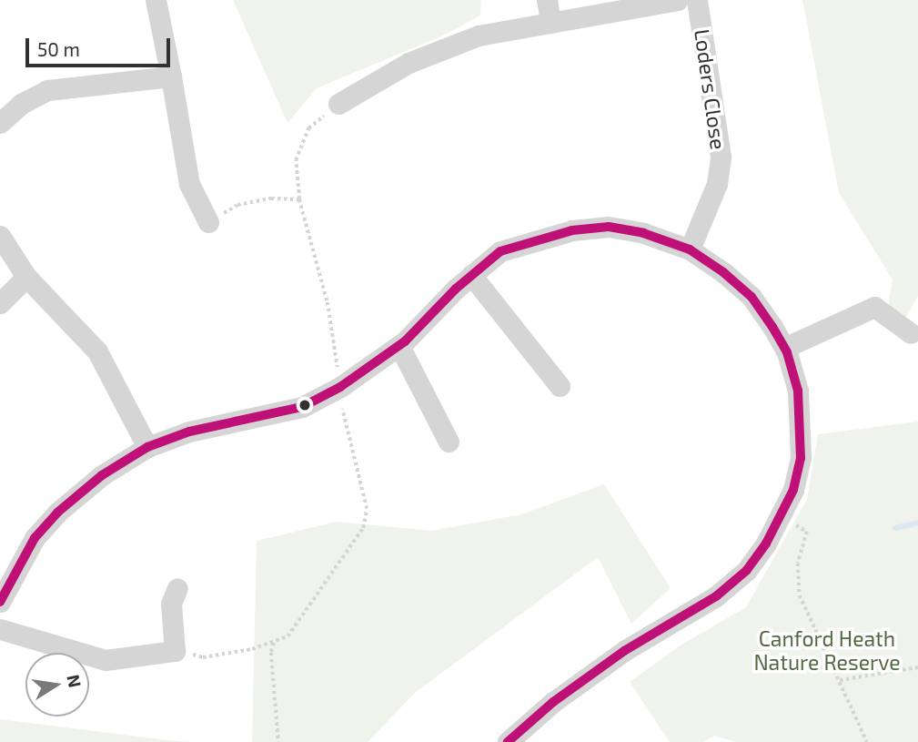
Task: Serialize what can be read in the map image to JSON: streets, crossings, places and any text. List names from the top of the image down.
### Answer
{
  "streets": {
    "street": ["Loders Close"]
  },
  "parks": ["Canford Heath Nature Reserve"],
  "scale_bar": "50 m",
  "north": "right"
}
